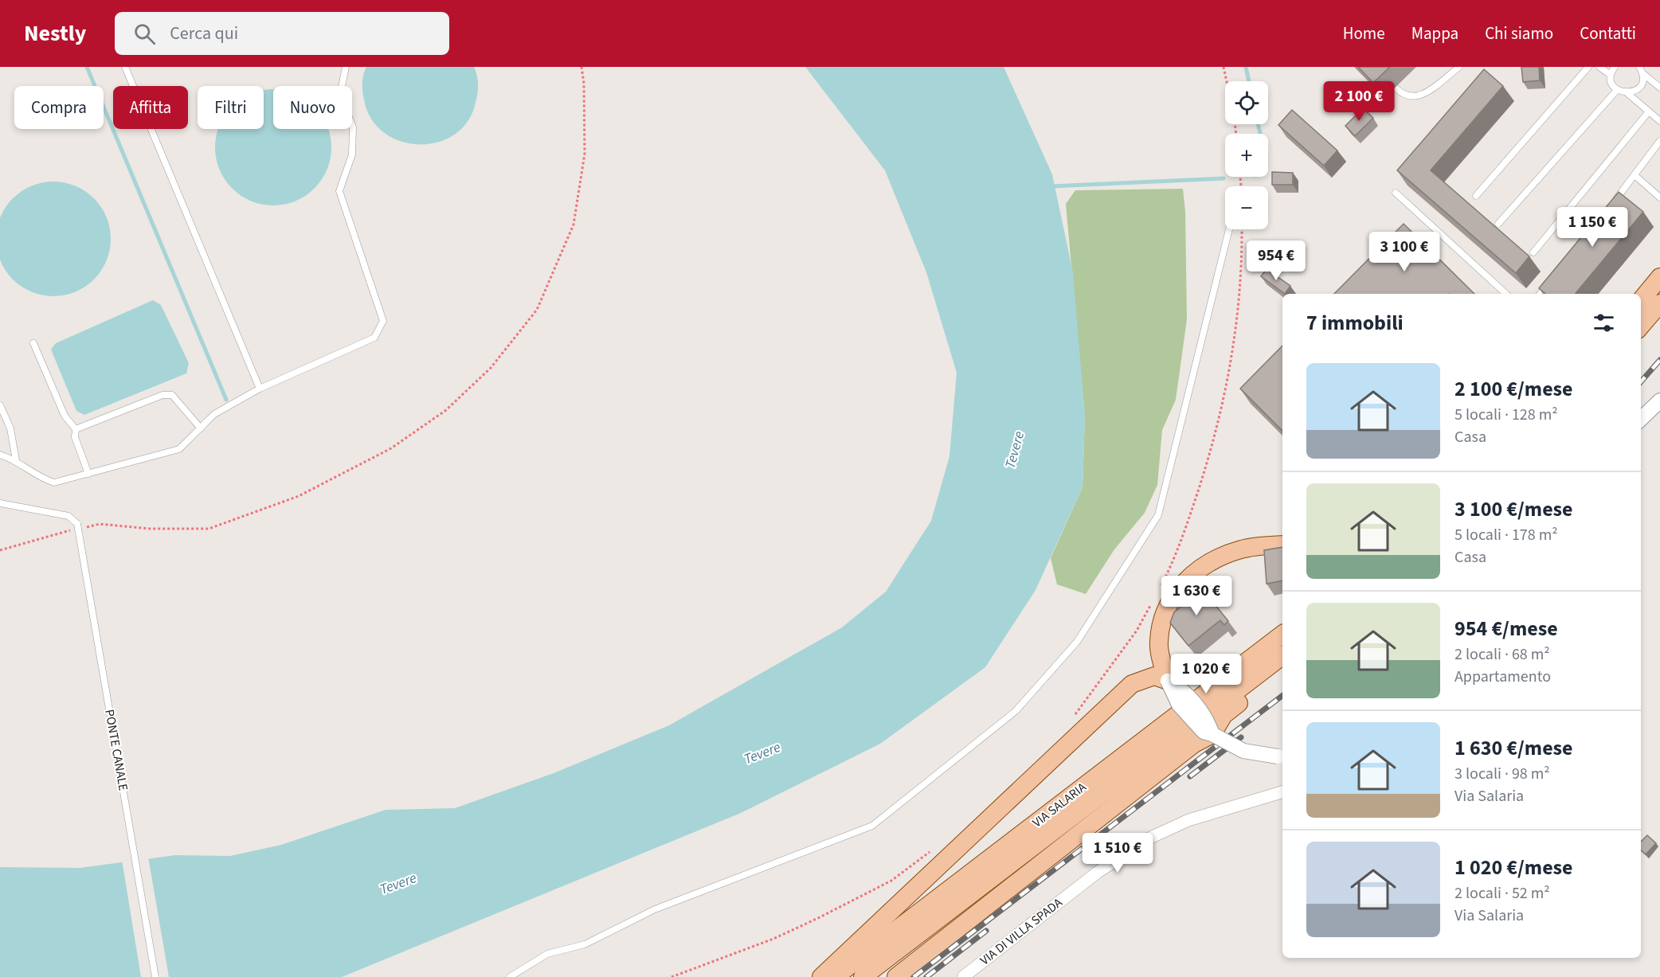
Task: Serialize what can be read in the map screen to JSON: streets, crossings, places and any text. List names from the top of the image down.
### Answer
{
  "streets": {
    "main road": ["VIA SALARIA"],
    "street": ["VIA DI VILLA SPADA"],
    "lane": ["PONTE CANALE"]
  },
  "water": ["Tevere"],
  "page": {
    "header": "Nestly",
    "search": "Cerca qui",
    "nav": [
      "Home",
      "Mappa",
      "Chi siamo",
      "Contatti"
    ],
    "map_buttons": ["+", "−"],
    "price": [
      "2 100 €",
      "1 150 €",
      "3 100 €",
      "954 €",
      "1 630 €",
      "1 020 €",
      "1 510 €"
    ],
    "chip": [
      "Compra",
      "Affitta",
      "Filtri",
      "Nuovo"
    ],
    "heading": "7 immobili",
    "list": [
      {
        "name": "2 100 €/mese",
        "note": "5 locali · 128 m² · Casa"
      },
      {
        "name": "3 100 €/mese",
        "note": "5 locali · 178 m² · Casa"
      },
      {
        "name": "954 €/mese",
        "note": "2 locali · 68 m² · Appartamento"
      },
      {
        "name": "1 630 €/mese",
        "note": "3 locali · 98 m² · Via Salaria"
      },
      {
        "name": "1 020 €/mese",
        "note": "2 locali · 52 m² · Via Salaria"
      }
    ]
  }
}
